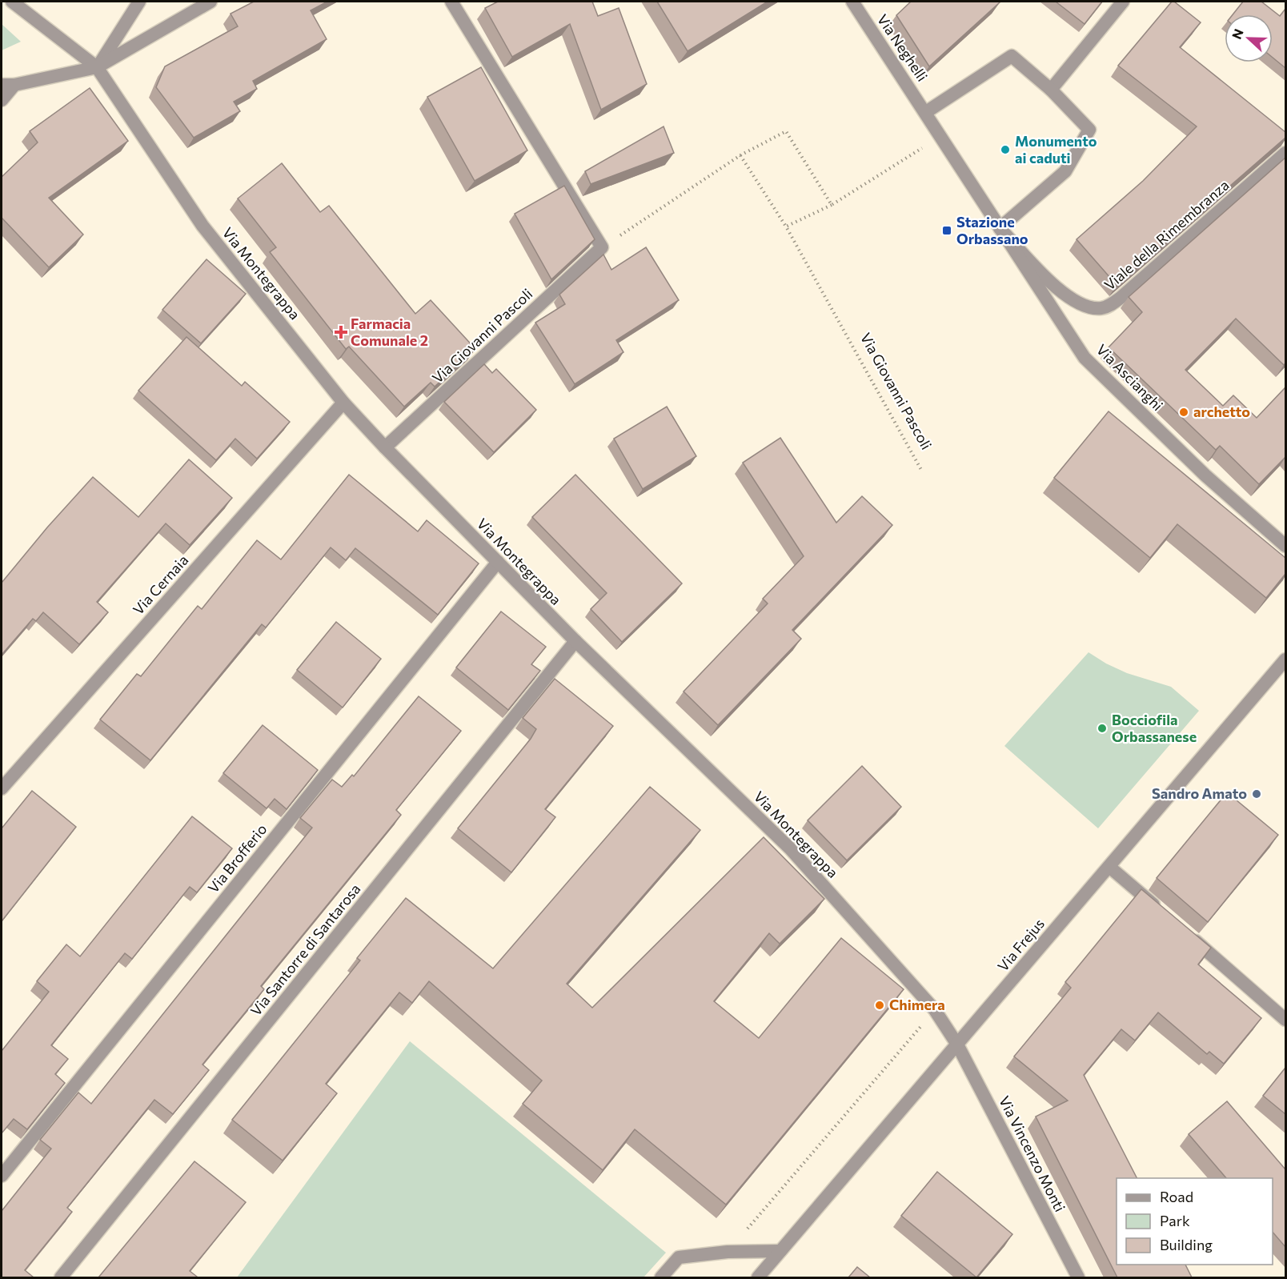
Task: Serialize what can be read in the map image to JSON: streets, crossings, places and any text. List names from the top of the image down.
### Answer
{
  "streets": {
    "street": [
      "Via Neghelli",
      "Viale della Rimembranza",
      "Via Montegrappa",
      "Via Giovanni Pascoli",
      "Via Ascianghi",
      "Via Cernaia",
      "Via Brofferio",
      "Via Frejus",
      "Via Santorre di Santarosa",
      "Via Vincenzo Monti"
    ]
  },
  "crossings": [
    ["Via Neghelli", "Viale della Rimembranza"],
    ["Via Neghelli", "Via Ascianghi"],
    ["Viale della Rimembranza", "Via Ascianghi"],
    ["Via Montegrappa", "Via Giovanni Pascoli"],
    ["Via Montegrappa", "Via Cernaia"],
    ["Via Montegrappa", "Via Brofferio"],
    ["Via Montegrappa", "Via Frejus"],
    ["Via Montegrappa", "Via Santorre di Santarosa"],
    ["Via Montegrappa", "Via Vincenzo Monti"],
    ["Via Frejus", "Via Vincenzo Monti"]
  ],
  "places": {
    "other": [
      "Monumento ai caduti",
      "archetto",
      "Bocciofila Orbassanese",
      "Sandro Amato",
      "Chimera"
    ],
    "transit": ["Stazione Orbassano"],
    "health": ["Farmacia Comunale 2"]
  },
  "legend": ["Road", "Park", "Building"],
  "north": "left"
}
